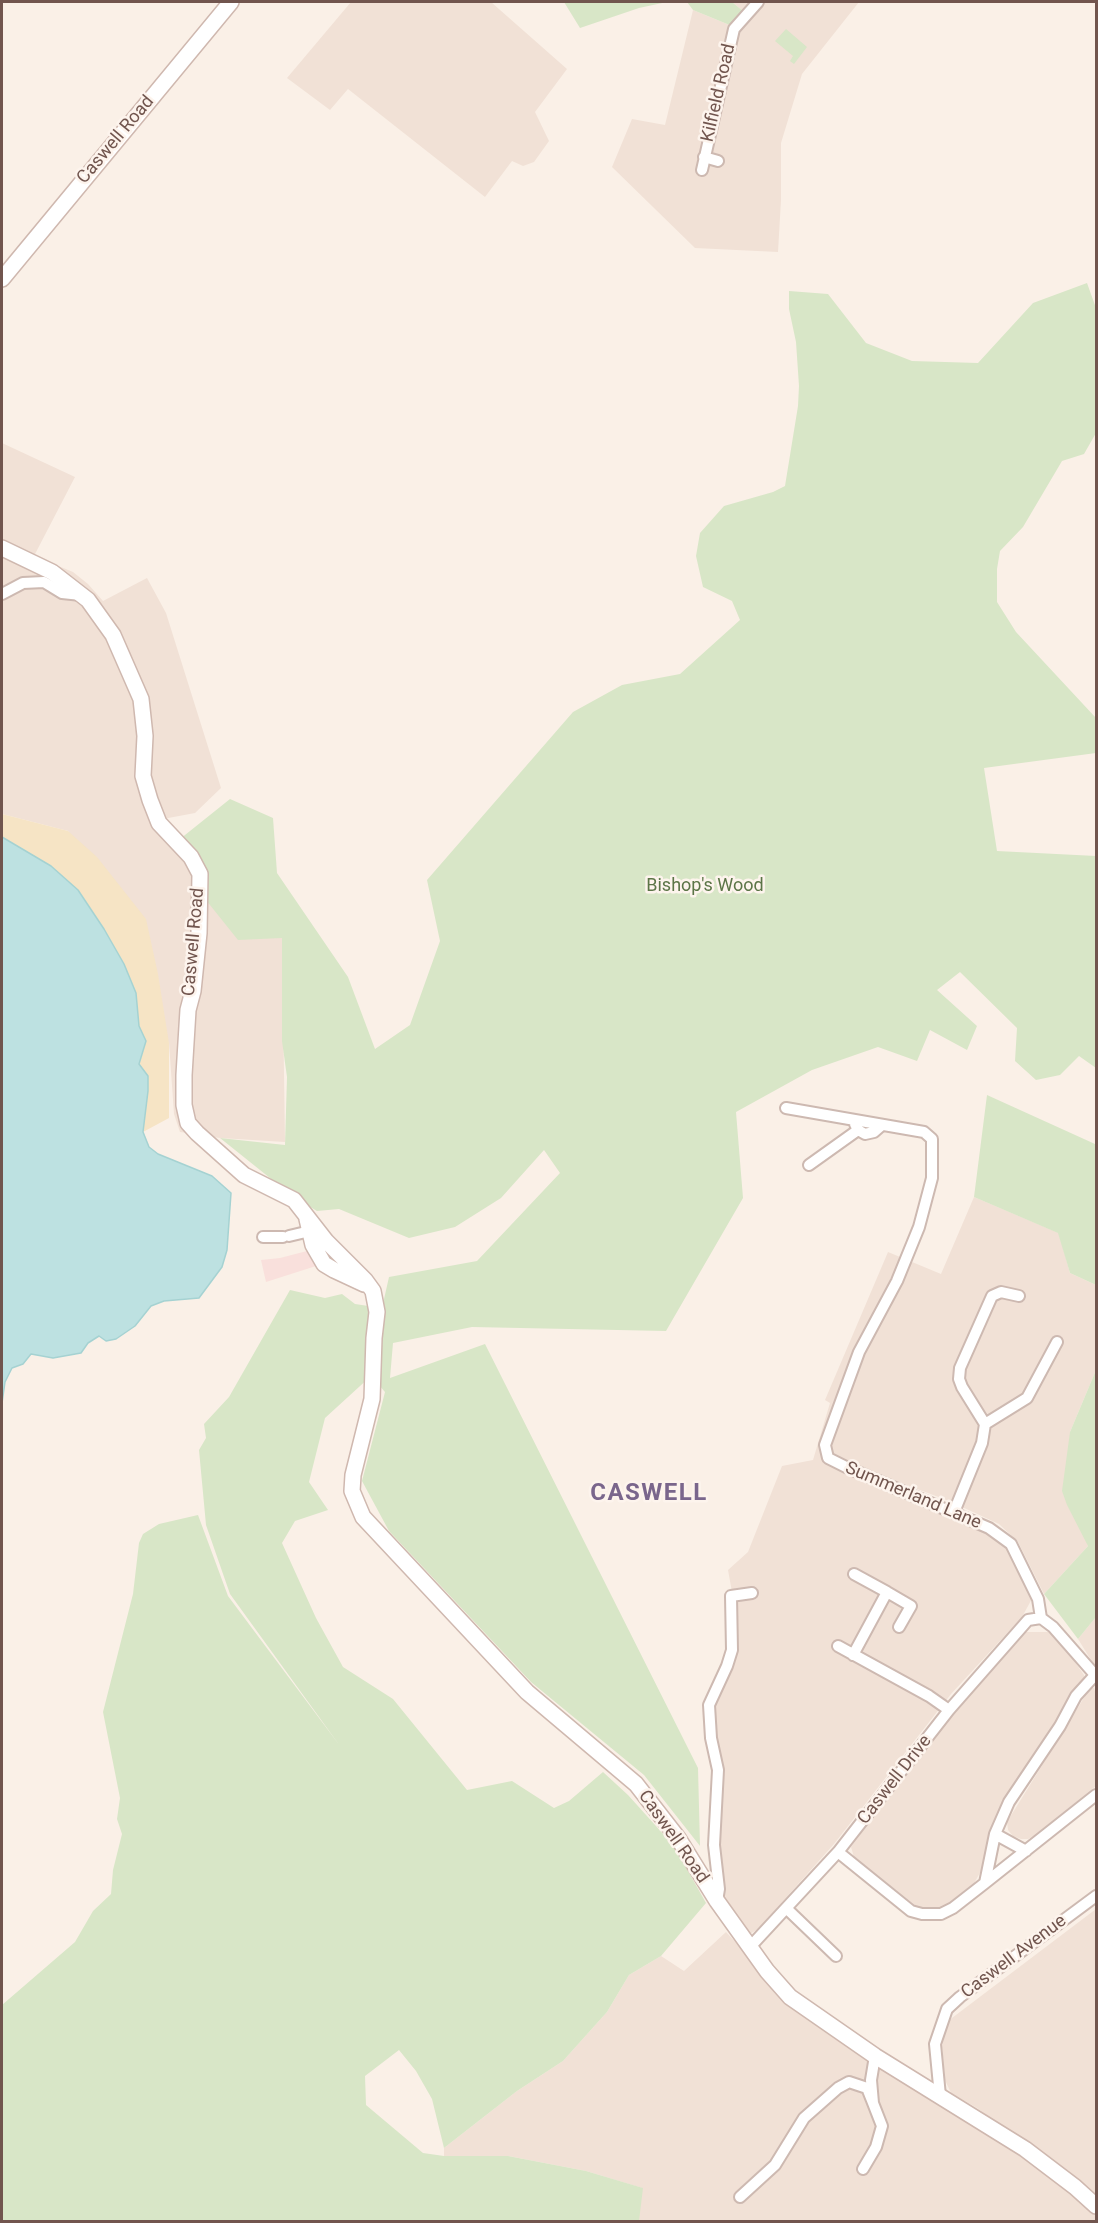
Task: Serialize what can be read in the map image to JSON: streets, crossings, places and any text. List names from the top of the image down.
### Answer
{
  "streets": {
    "main road": ["Caswell Road"],
    "street": [
      "Kilfield Road",
      "Summerland Lane",
      "Caswell Drive",
      "Caswell Avenue"
    ]
  },
  "crossings": [
    ["Caswell Road", "Caswell Drive"],
    ["Caswell Road", "Caswell Avenue"],
    ["Summerland Lane", "Caswell Drive"]
  ],
  "districts": ["CASWELL"],
  "parks": ["Bishop's Wood"]
}
